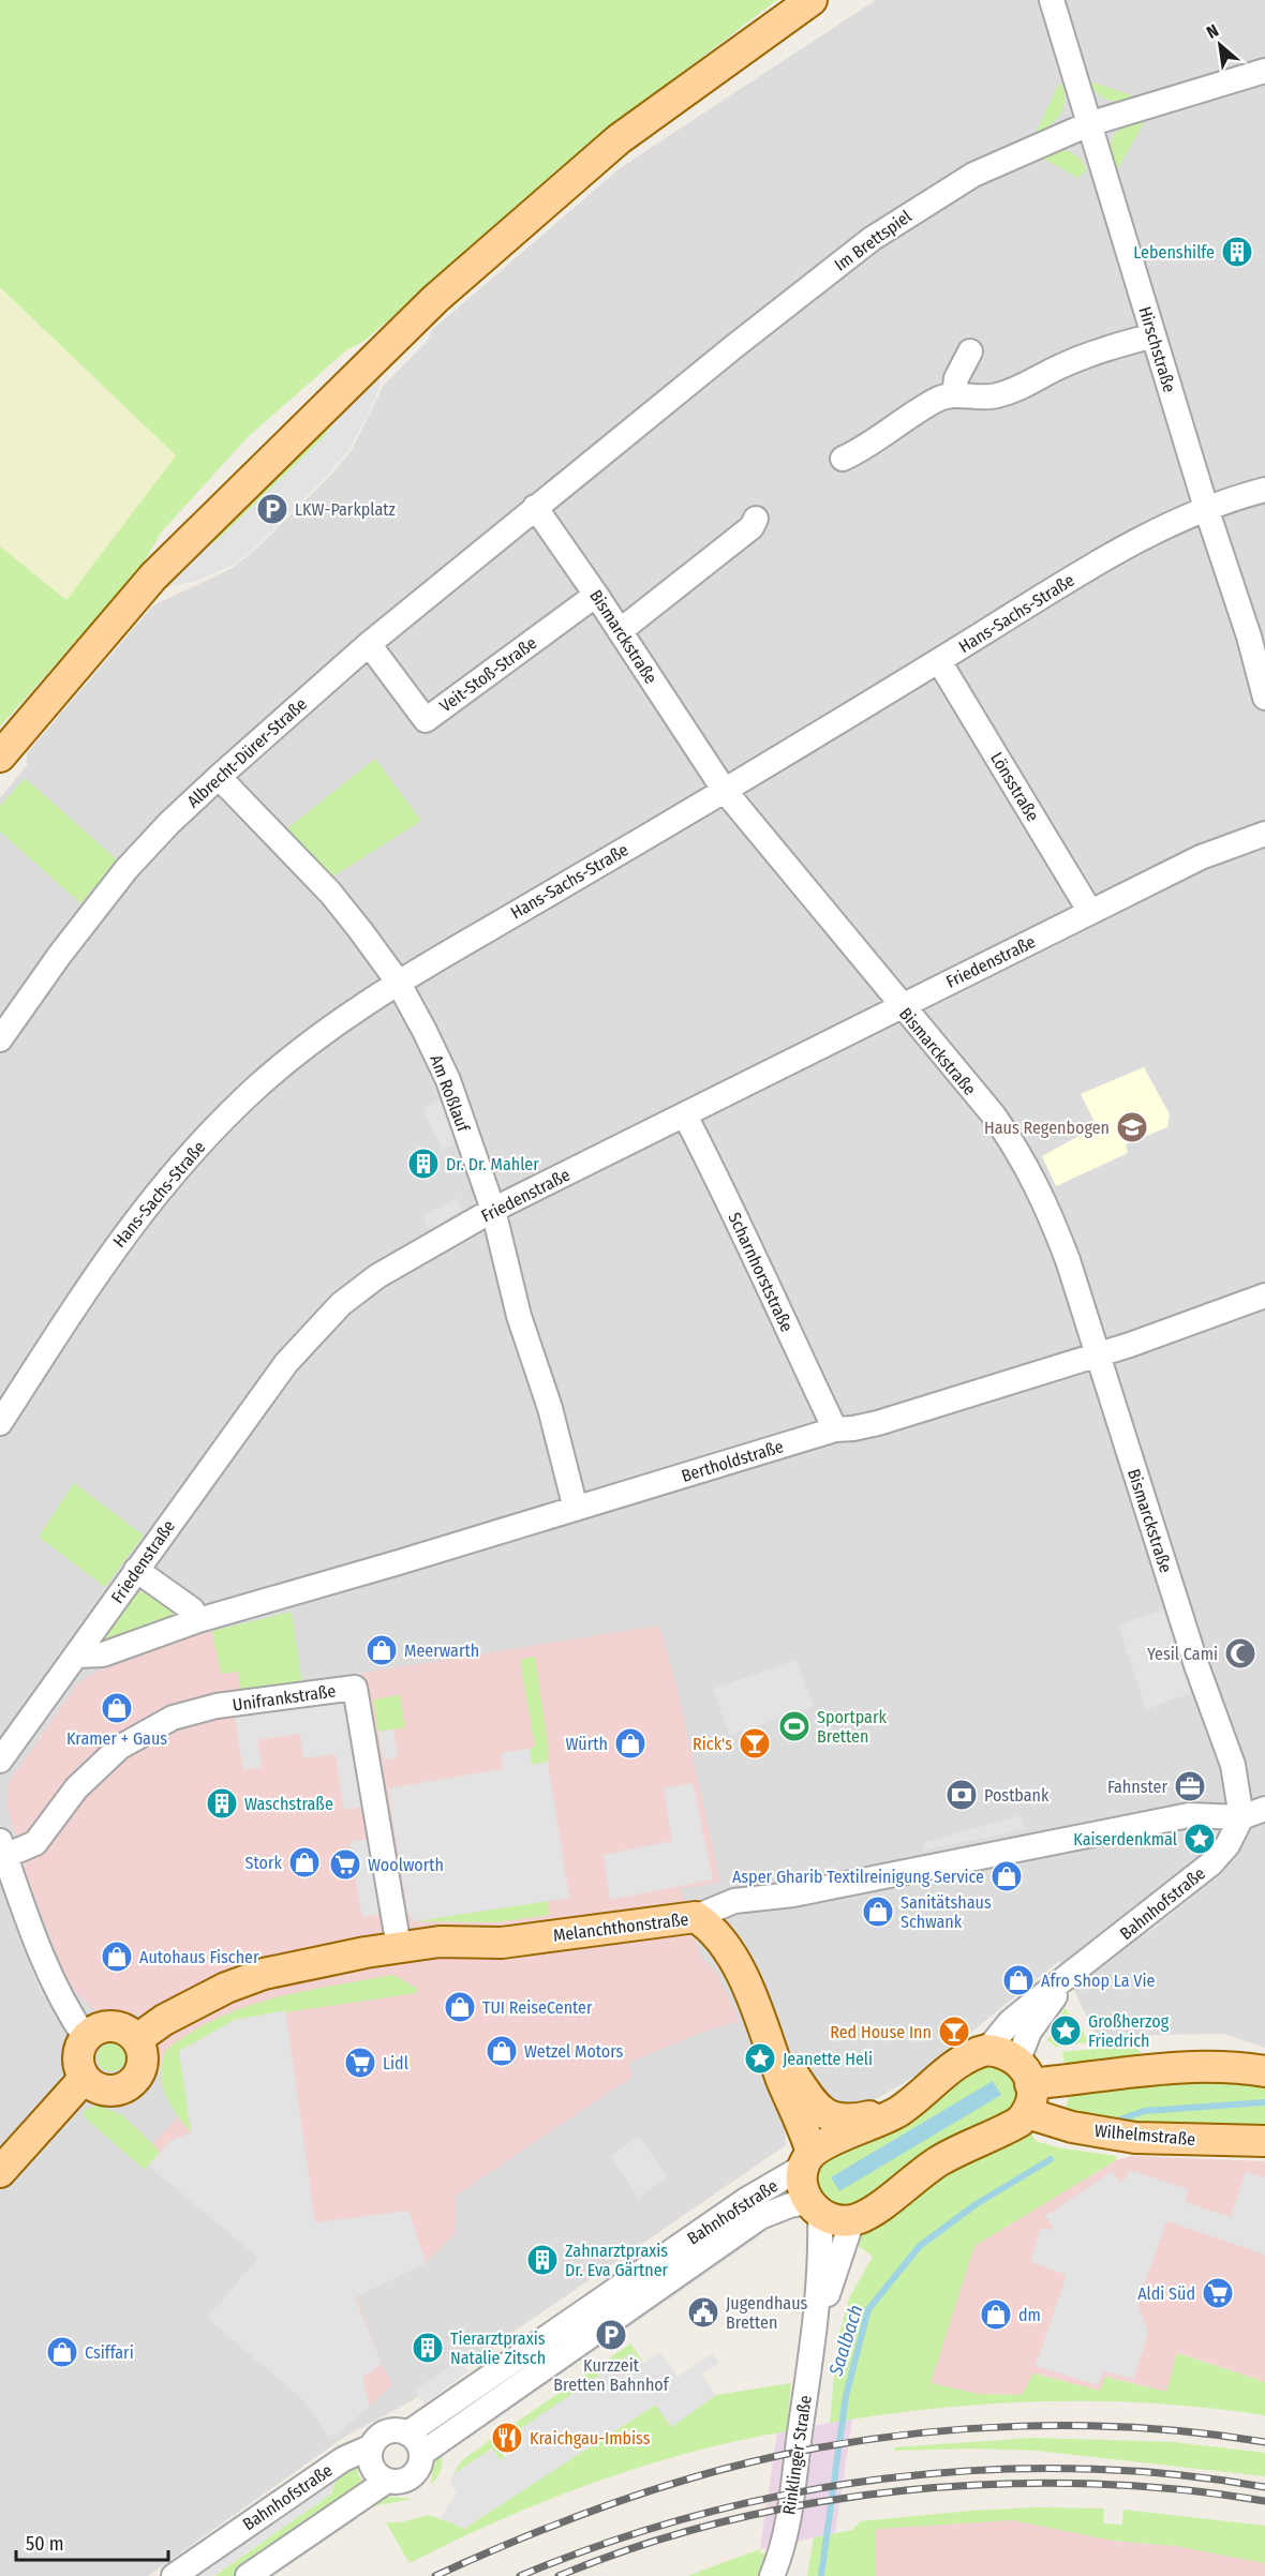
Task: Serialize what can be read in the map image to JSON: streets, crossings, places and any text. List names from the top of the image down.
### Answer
{
  "streets": {
    "main road": ["Melanchthonstraße", "Wilhelmstraße"],
    "street": [
      "Im Brettspiel",
      "Hirschstraße",
      "Hans-Sachs-Straße",
      "Bismarckstraße",
      "Veit-Stoß-Straße",
      "Albrecht-Dürer-Straße",
      "Lönsstraße",
      "Friedenstraße",
      "Am Roßlauf",
      "Scharnhorststraße",
      "Bertholdstraße",
      "Unifrankstraße",
      "Bahnhofstraße",
      "Rinklinger Straße"
    ]
  },
  "crossings": [
    ["Im Brettspiel", "Hirschstraße"],
    ["Im Brettspiel", "Bismarckstraße"],
    ["Im Brettspiel", "Albrecht-Dürer-Straße"],
    ["Hirschstraße", "Hans-Sachs-Straße"],
    ["Hans-Sachs-Straße", "Bismarckstraße"],
    ["Hans-Sachs-Straße", "Lönsstraße"],
    ["Hans-Sachs-Straße", "Am Roßlauf"],
    ["Bismarckstraße", "Veit-Stoß-Straße"],
    ["Bismarckstraße", "Albrecht-Dürer-Straße"],
    ["Bismarckstraße", "Friedenstraße"],
    ["Bismarckstraße", "Bertholdstraße"],
    ["Bismarckstraße", "Bahnhofstraße"],
    ["Bismarckstraße", "Melanchthonstraße"],
    ["Veit-Stoß-Straße", "Albrecht-Dürer-Straße"],
    ["Albrecht-Dürer-Straße", "Am Roßlauf"],
    ["Lönsstraße", "Friedenstraße"],
    ["Friedenstraße", "Am Roßlauf"],
    ["Friedenstraße", "Scharnhorststraße"],
    ["Friedenstraße", "Bertholdstraße"],
    ["Am Roßlauf", "Bertholdstraße"],
    ["Scharnhorststraße", "Bertholdstraße"],
    ["Unifrankstraße", "Melanchthonstraße"],
    ["Bahnhofstraße", "Melanchthonstraße"],
    ["Bahnhofstraße", "Wilhelmstraße"],
    ["Bahnhofstraße", "Rinklinger Straße"]
  ],
  "water": ["Saalbach"],
  "places": {
    "building": [
      "Lebenshilfe",
      "Dr. Dr. Mahler",
      "Waschstraße",
      "Zahnarztpraxis Dr. Eva Gärtner",
      "Tierarztpraxis Natalie Zitsch"
    ],
    "parking": ["LKW-Parkplatz", "Kurzzeit Bretten Bahnhof"],
    "school or university": ["Haus Regenbogen"],
    "shop": [
      "Meerwarth",
      "Kramer + Gaus",
      "Würth",
      "Stork",
      "Asper Gharib Textilreinigung Service",
      "Sanitätshaus Schwank",
      "Autohaus Fischer",
      "Afro Shop La Vie",
      "TUI ReiseCenter",
      "Wetzel Motors",
      "dm",
      "Csiffari"
    ],
    "mosque": ["Yesil Cami"],
    "sports": ["Sportpark Bretten"],
    "bar": ["Rick's", "Red House Inn"],
    "office": ["Fahnster"],
    "bank": ["Postbank"],
    "place": ["Kaiserdenkmal", "Großherzog Friedrich", "Jeanette Heli"],
    "supermarket": ["Woolworth", "Lidl", "Aldi Süd"],
    "public building": ["Jugendhaus Bretten"],
    "restaurant": ["Kraichgau-Imbiss"]
  },
  "scale_bar": "50 m",
  "north": "top left"
}
